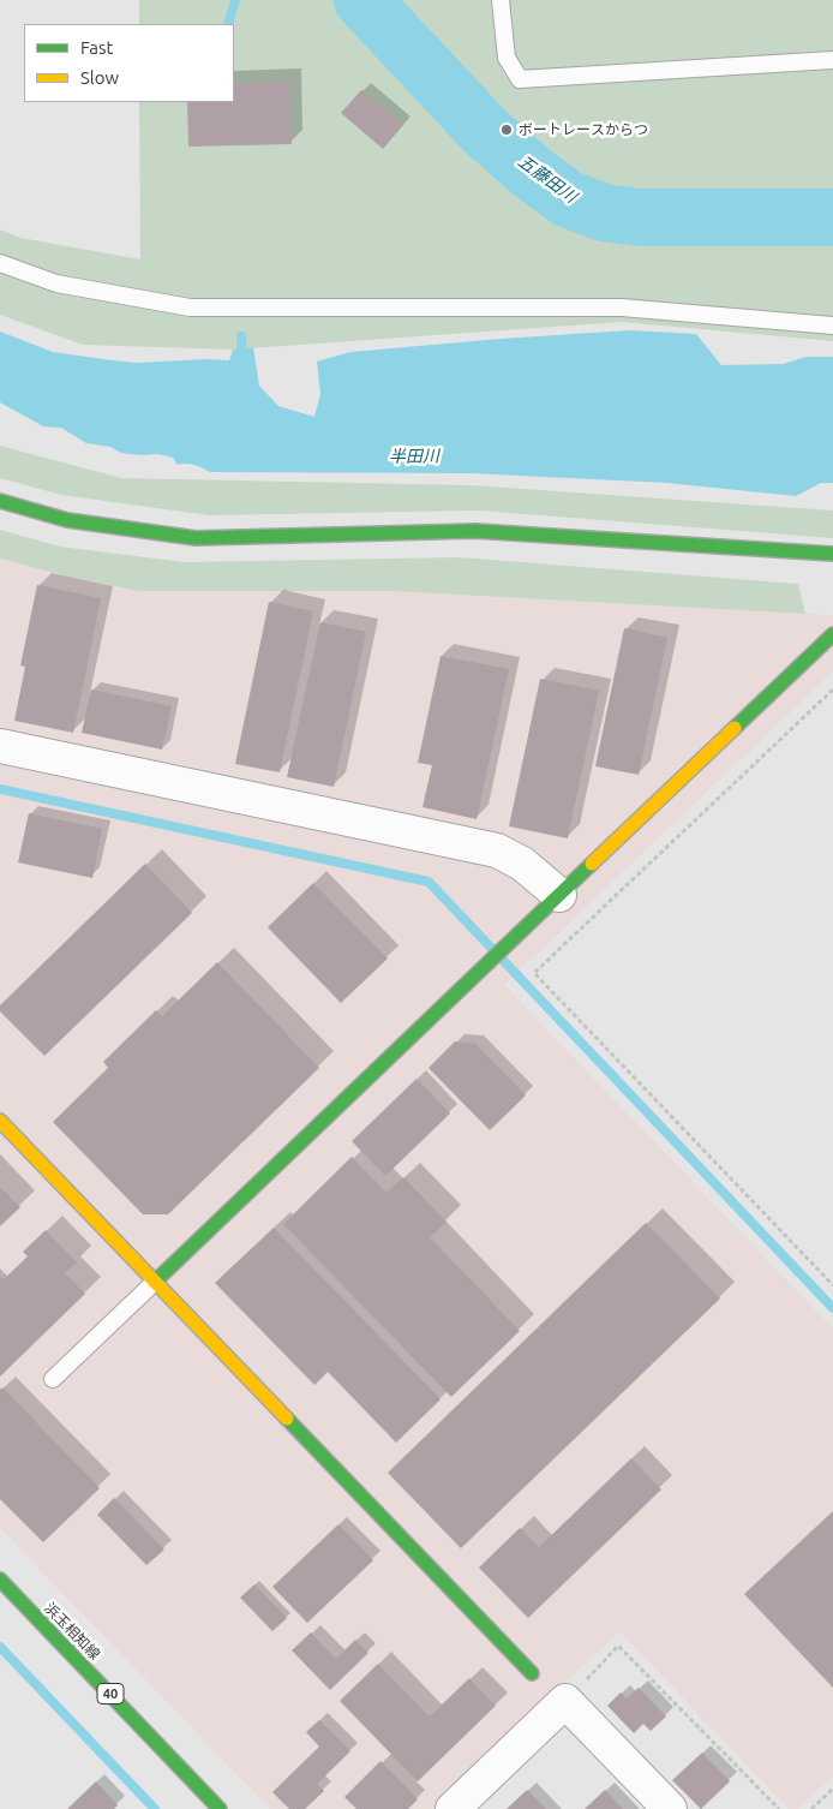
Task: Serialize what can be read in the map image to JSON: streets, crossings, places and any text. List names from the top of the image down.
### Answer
{
  "streets": {
    "street": ["浜玉相知線", "40"]
  },
  "water": ["五藤田川", "半田川"],
  "places": ["ボートレースからつ"],
  "legend": ["Fast", "Slow"]
}
